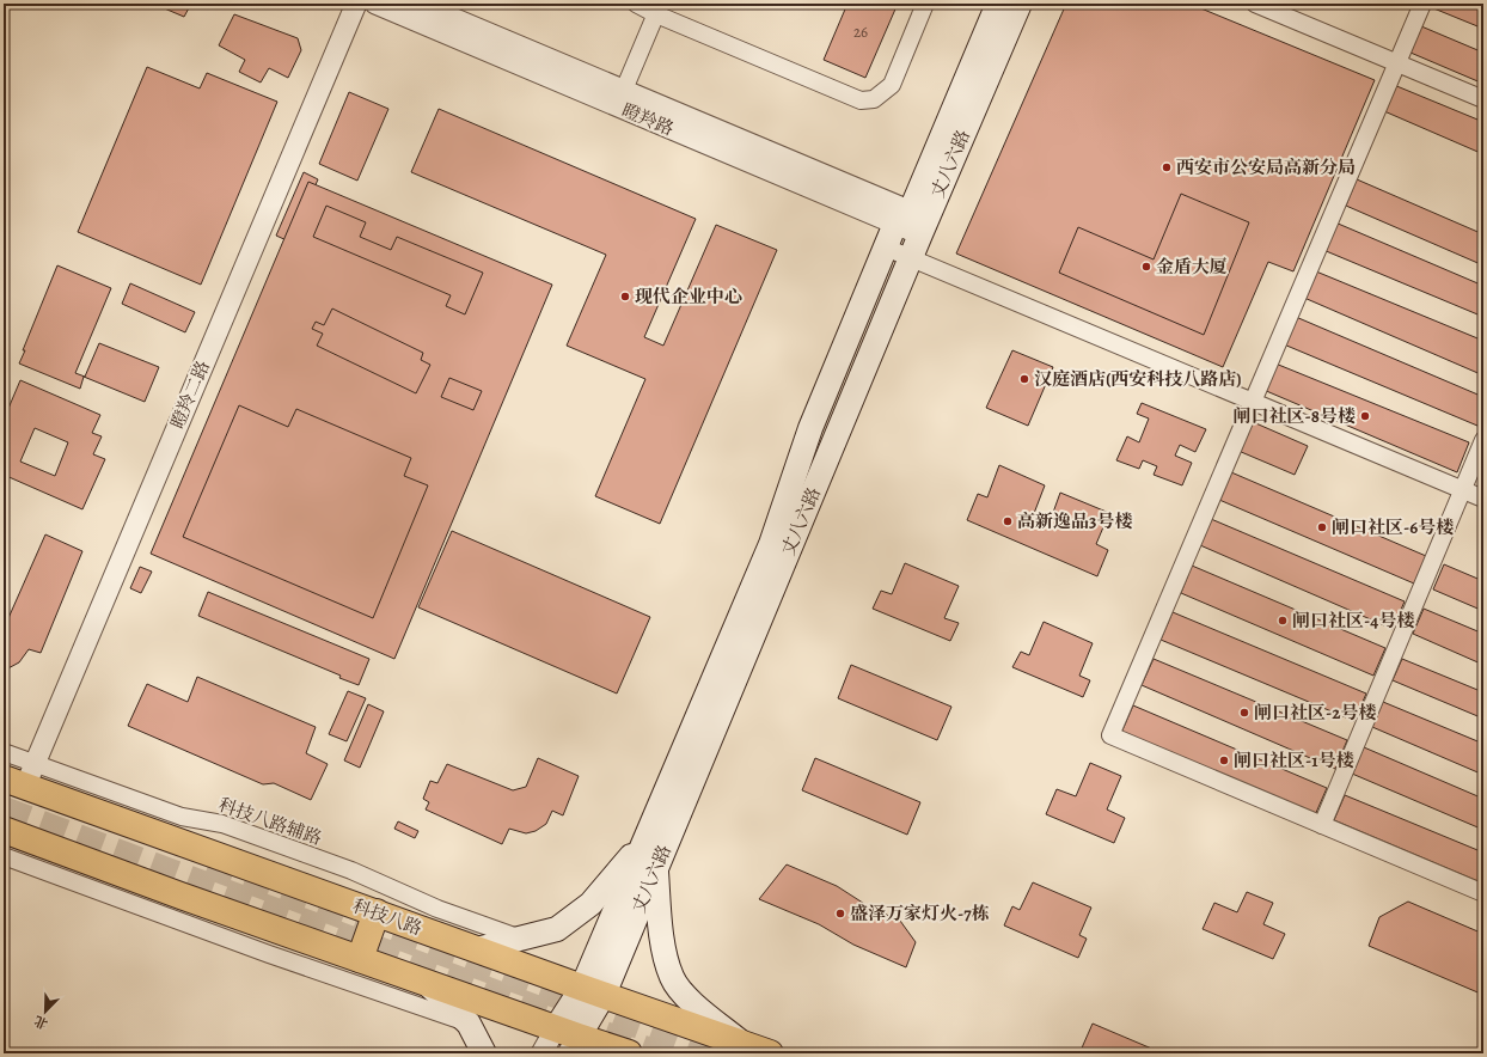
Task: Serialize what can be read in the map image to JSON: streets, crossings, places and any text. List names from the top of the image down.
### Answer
{
  "streets": {
    "main road": ["丈八六路", "科技八路"],
    "street": ["瞪羚路", "瞪羚二路", "科技八路辅路"]
  },
  "crossings": [
    ["瞪羚路", "丈八六路"],
    ["丈八六路", "科技八路"],
    ["瞪羚二路", "科技八路辅路"],
    ["瞪羚二路", "科技八路"],
    ["科技八路辅路", "科技八路"]
  ],
  "places": [
    "西安市公安局高新分局",
    "金盾大厦",
    "现代企业中心",
    "汉庭酒店(西安科技八路店)",
    "闸口社区-8号楼",
    "高新逸品3号楼",
    "闸口社区-6号楼",
    "闸口社区-4号楼",
    "闸口社区-2号楼",
    "闸口社区-1号楼",
    "盛泽万家灯火-7栋"
  ],
  "house_numbers": ["26"],
  "north": "bottom left"
}
